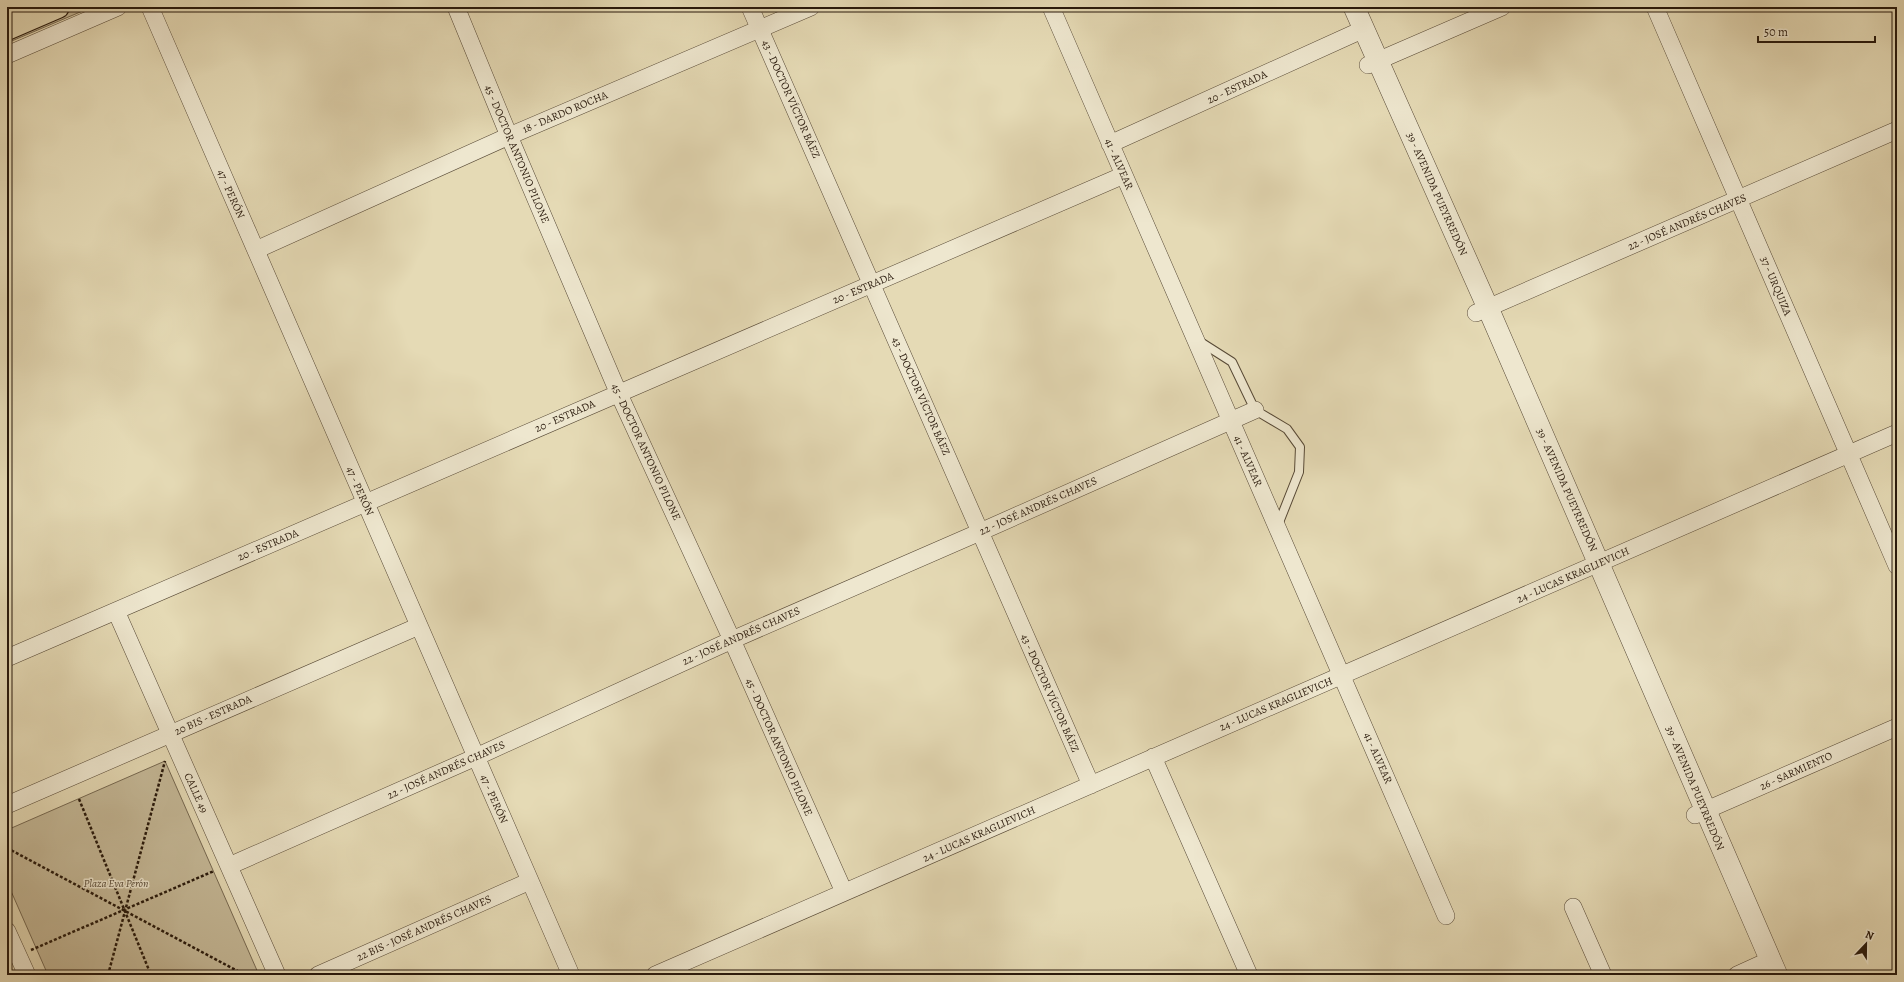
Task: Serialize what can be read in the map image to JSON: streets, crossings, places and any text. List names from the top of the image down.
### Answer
{
  "streets": {
    "street": [
      "20 - ESTRADA",
      "43 - DOCTOR VÍCTOR BÁEZ",
      "18 - DARDO ROCHA",
      "45 - DOCTOR ANTONIO PILONE",
      "41 - ALVEAR",
      "47 - PERÓN",
      "39 - AVENIDA PUEYRREDÓN",
      "22 - JOSÉ ANDRÉS CHAVES",
      "37 - URQUIZA",
      "24 - LUCAS KRAGLIEVICH",
      "20 BIS - ESTRADA",
      "26 - SARMIENTO",
      "CALLE 49",
      "22 BIS - JOSÉ ANDRÉS CHAVES"
    ]
  },
  "crossings": [
    ["20 - ESTRADA", "43 - DOCTOR VÍCTOR BÁEZ"],
    ["20 - ESTRADA", "45 - DOCTOR ANTONIO PILONE"],
    ["20 - ESTRADA", "41 - ALVEAR"],
    ["20 - ESTRADA", "47 - PERÓN"],
    ["20 - ESTRADA", "39 - AVENIDA PUEYRREDÓN"],
    ["20 - ESTRADA", "CALLE 49"],
    ["43 - DOCTOR VÍCTOR BÁEZ", "18 - DARDO ROCHA"],
    ["43 - DOCTOR VÍCTOR BÁEZ", "22 - JOSÉ ANDRÉS CHAVES"],
    ["43 - DOCTOR VÍCTOR BÁEZ", "24 - LUCAS KRAGLIEVICH"],
    ["18 - DARDO ROCHA", "45 - DOCTOR ANTONIO PILONE"],
    ["18 - DARDO ROCHA", "47 - PERÓN"],
    ["45 - DOCTOR ANTONIO PILONE", "22 - JOSÉ ANDRÉS CHAVES"],
    ["45 - DOCTOR ANTONIO PILONE", "24 - LUCAS KRAGLIEVICH"],
    ["41 - ALVEAR", "22 - JOSÉ ANDRÉS CHAVES"],
    ["41 - ALVEAR", "24 - LUCAS KRAGLIEVICH"],
    ["47 - PERÓN", "22 - JOSÉ ANDRÉS CHAVES"],
    ["47 - PERÓN", "20 BIS - ESTRADA"],
    ["47 - PERÓN", "22 BIS - JOSÉ ANDRÉS CHAVES"],
    ["39 - AVENIDA PUEYRREDÓN", "22 - JOSÉ ANDRÉS CHAVES"],
    ["39 - AVENIDA PUEYRREDÓN", "24 - LUCAS KRAGLIEVICH"],
    ["39 - AVENIDA PUEYRREDÓN", "26 - SARMIENTO"],
    ["22 - JOSÉ ANDRÉS CHAVES", "37 - URQUIZA"],
    ["22 - JOSÉ ANDRÉS CHAVES", "CALLE 49"],
    ["37 - URQUIZA", "24 - LUCAS KRAGLIEVICH"],
    ["20 BIS - ESTRADA", "CALLE 49"]
  ],
  "parks": ["Plaza Eva Perón"],
  "scale_bar": "50 m",
  "north": "top"
}
